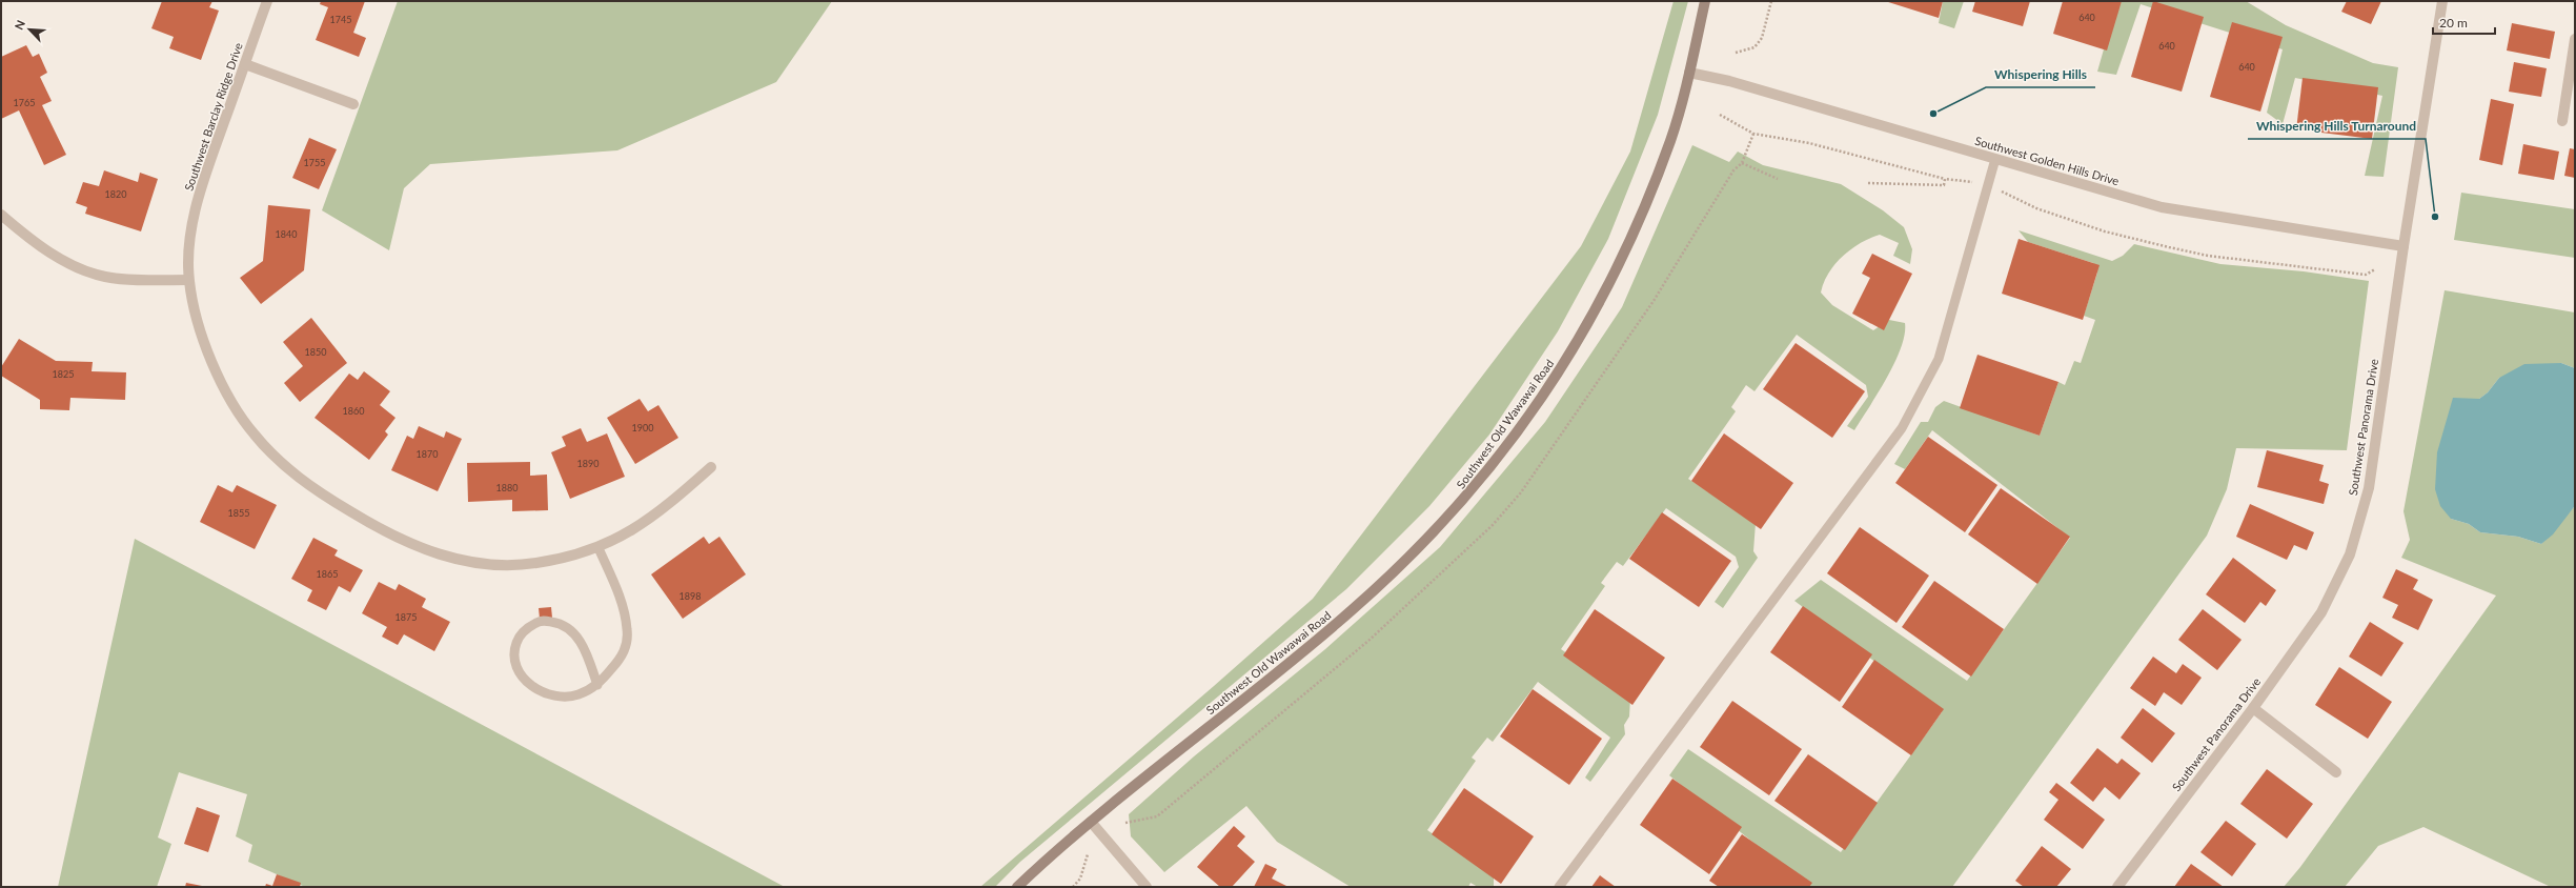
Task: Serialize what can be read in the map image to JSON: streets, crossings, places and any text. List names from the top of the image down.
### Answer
{
  "streets": {
    "main road": ["Southwest Old Wawawai Road"],
    "street": ["Southwest Barclay Ridge Drive", "Southwest Golden Hills Drive", "Southwest Panorama Drive"]
  },
  "crossings": [
    ["Southwest Golden Hills Drive", "Southwest Old Wawawai Road"],
    ["Southwest Golden Hills Drive", "Southwest Panorama Drive"]
  ],
  "places": ["Whispering Hills", "Whispering Hills Turnaround"],
  "house_numbers": [
    "640",
    "1745",
    "640",
    "640",
    "1765",
    "1755",
    "1820",
    "1840",
    "1850",
    "1825",
    "1860",
    "1900",
    "1870",
    "1890",
    "1880",
    "1855",
    "1865",
    "1898",
    "1875"
  ],
  "scale_bar": "20 m",
  "north": "top left"
}
